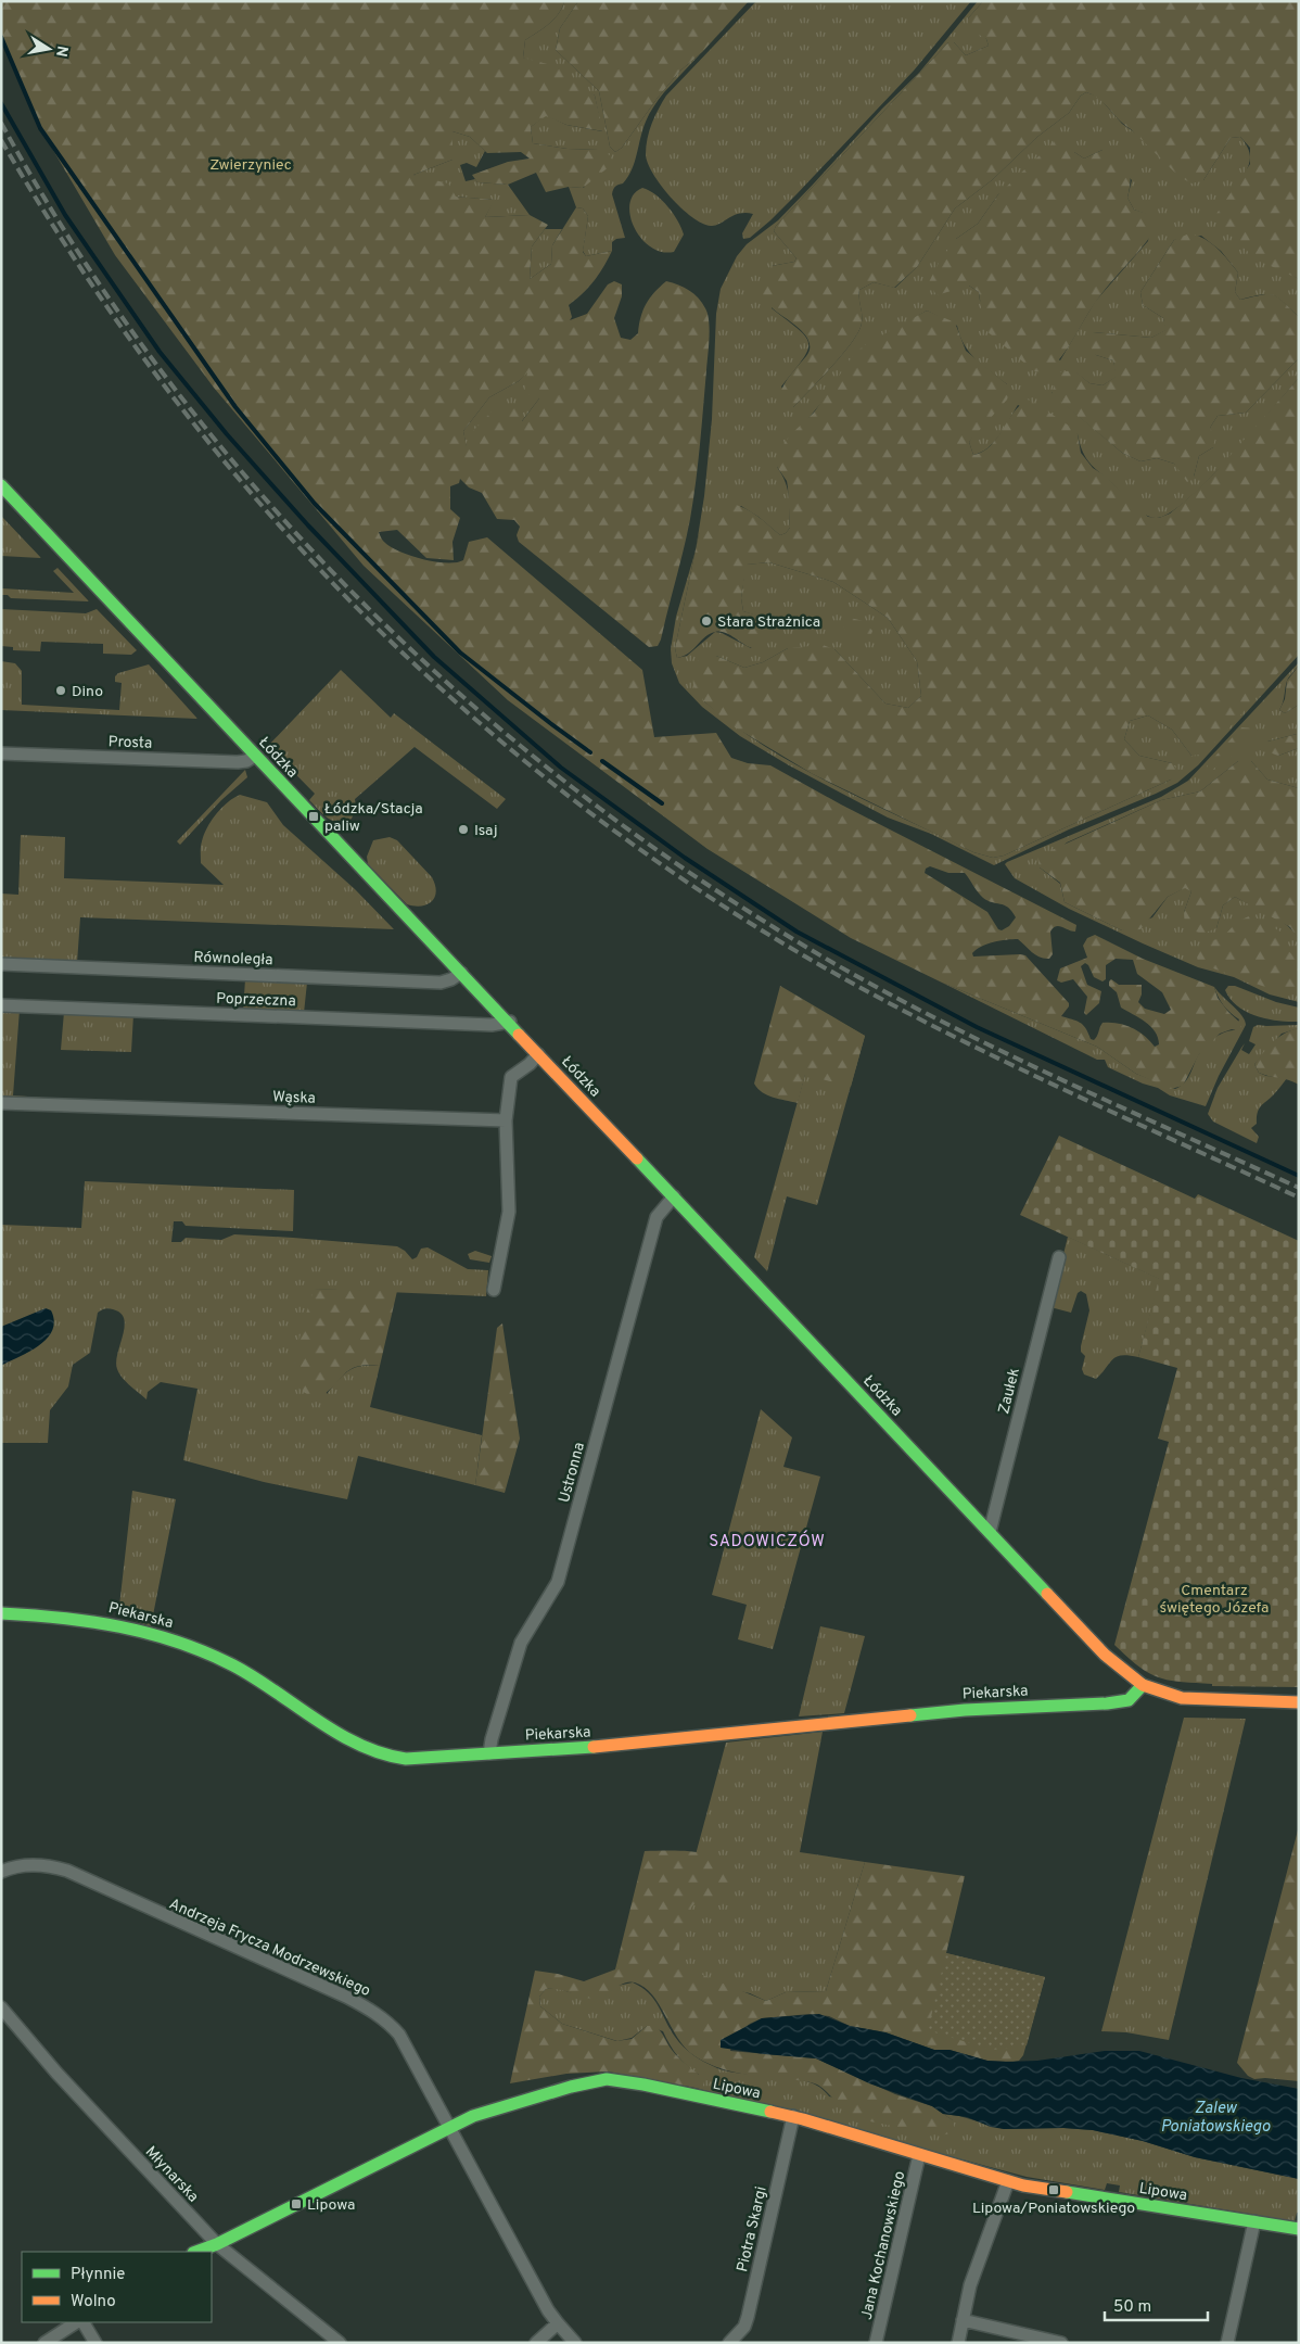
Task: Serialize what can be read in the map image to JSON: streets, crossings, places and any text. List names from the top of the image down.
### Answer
{
  "streets": {
    "street": [
      "Prosta",
      "Łódzka",
      "Równoległa",
      "Poprzeczna",
      "Wąska",
      "Zaułek",
      "Ustronna",
      "Piekarska",
      "Andrzeja Frycza Modrzewskiego",
      "Lipowa",
      "Młynarska",
      "Piotra Skargi",
      "Jana Kochanowskiego"
    ]
  },
  "crossings": [
    ["Prosta", "Łódzka"],
    ["Łódzka", "Równoległa"],
    ["Łódzka", "Poprzeczna"],
    ["Łódzka", "Zaułek"],
    ["Łódzka", "Ustronna"],
    ["Łódzka", "Piekarska"],
    ["Ustronna", "Piekarska"],
    ["Andrzeja Frycza Modrzewskiego", "Lipowa"],
    ["Lipowa", "Młynarska"],
    ["Lipowa", "Piotra Skargi"],
    ["Lipowa", "Jana Kochanowskiego"]
  ],
  "districts": ["SADOWICZÓW"],
  "water": ["Zalew Poniatowskiego"],
  "parks": ["Zwierzyniec", "Cmentarz świętego Józefa"],
  "places": {
    "other": ["Stara Strażnica", "Dino", "Isaj"],
    "transit": ["Łódzka/Stacja paliw", "Lipowa/Poniatowskiego", "Lipowa"]
  },
  "legend": ["Płynnie", "Wolno"],
  "scale_bar": "50 m",
  "north": "right"
}
